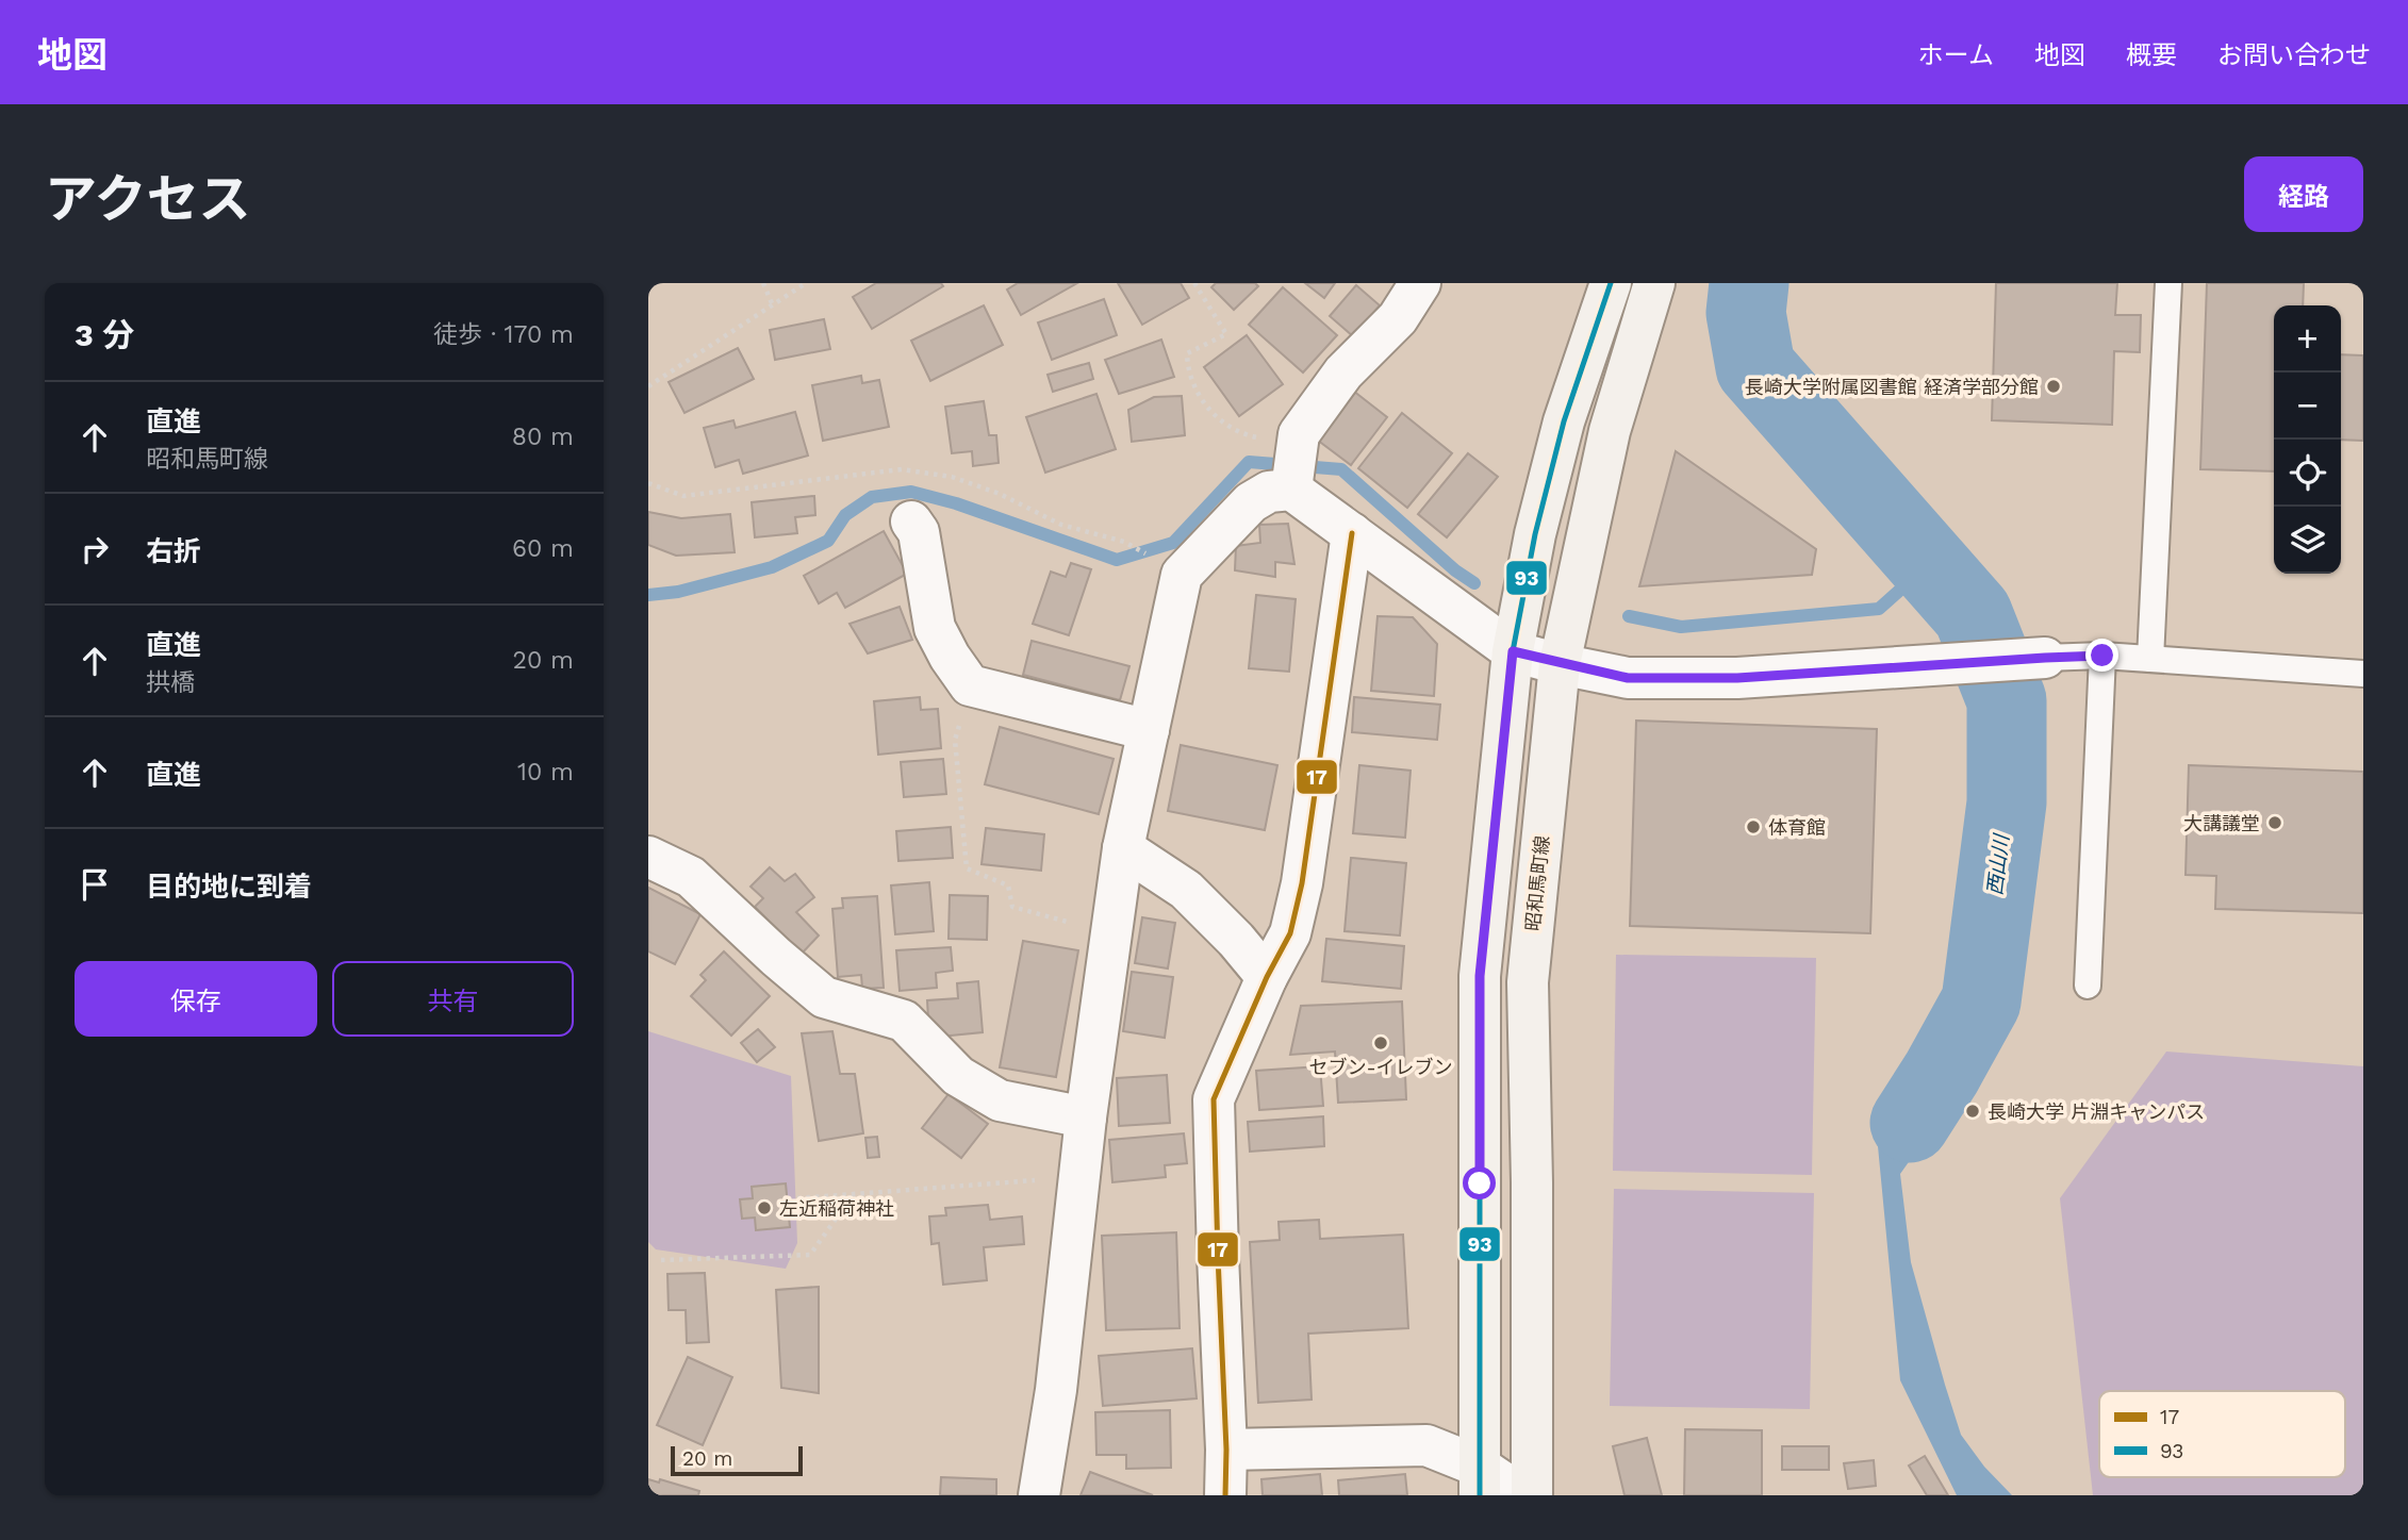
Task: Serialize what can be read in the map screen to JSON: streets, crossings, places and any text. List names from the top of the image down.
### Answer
{
  "streets": {
    "main road": ["昭和馬町線"]
  },
  "water": ["西山川"],
  "places": [
    "長崎大学附属図書館 経済学部分館",
    "大講議堂",
    "体育館",
    "セブン-イレブン",
    "長崎大学 片淵キャンパス",
    "左近稲荷神社"
  ],
  "lines": ["transit line 93", "transit line 17"],
  "legend": ["17", "93"],
  "scale_bar": "20 m",
  "page": {
    "header": "地図",
    "nav": [
      "ホーム",
      "地図",
      "概要",
      "お問い合わせ"
    ],
    "title": "アクセス",
    "buttons": [
      "経路",
      ["保存", "共有"]
    ],
    "heading": ["3 分", "徒歩 · 170 m"],
    "map_buttons": ["+", "−"],
    "list": [
      ["直進", "昭和馬町線", "80 m"],
      ["右折", "60 m"],
      ["直進", "拱橋", "20 m"],
      ["直進", "10 m"],
      "目的地に到着"
    ],
    "scale": "20 m"
  }
}
